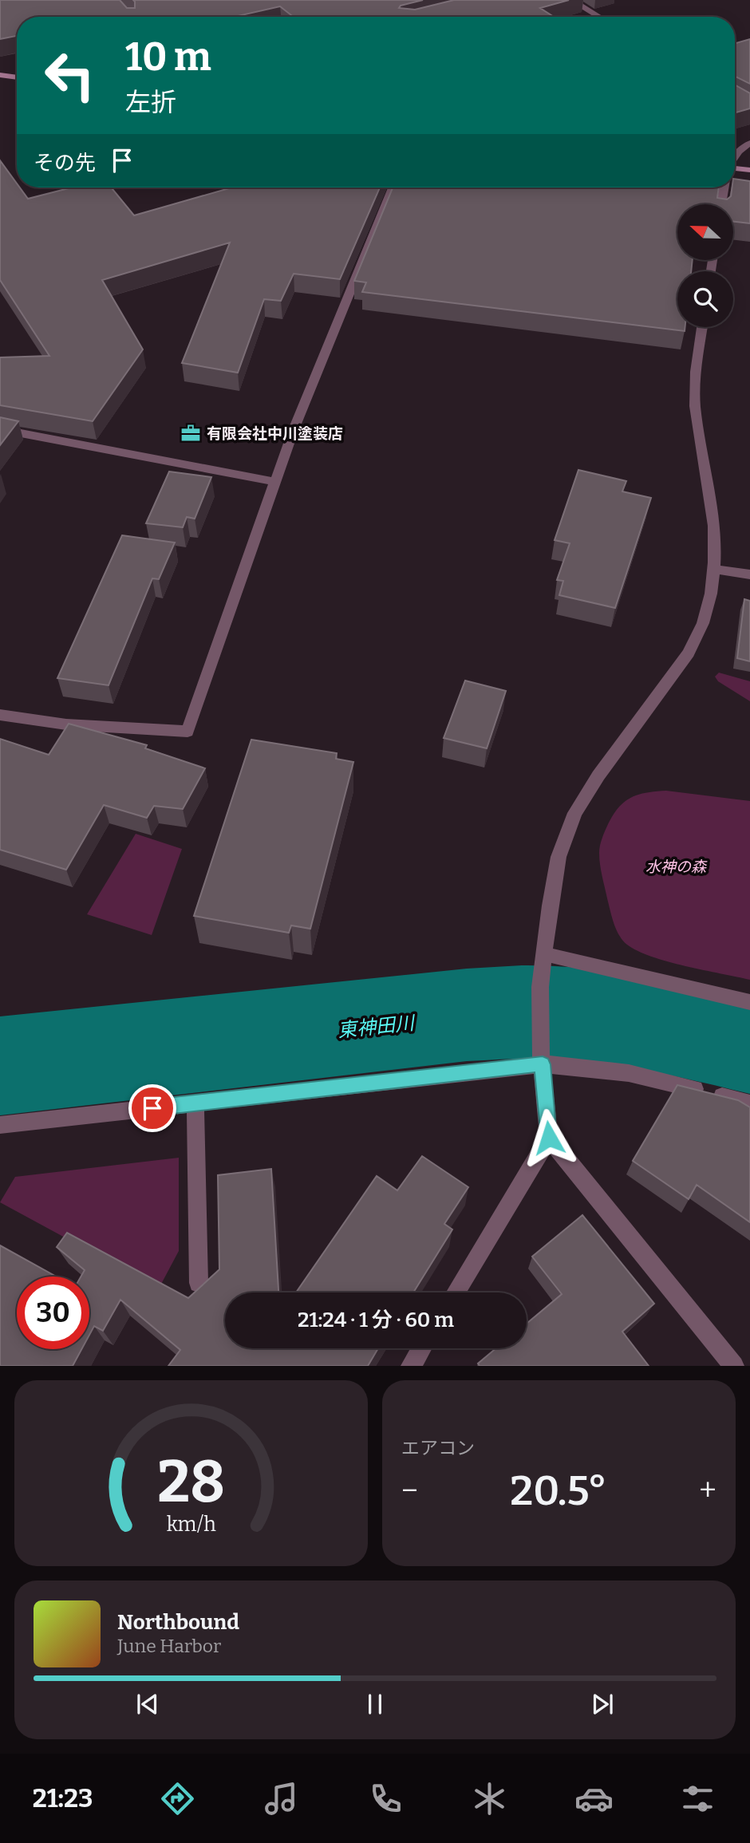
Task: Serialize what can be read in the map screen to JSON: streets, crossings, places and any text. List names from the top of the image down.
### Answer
{
  "water": ["東神田川"],
  "parks": ["水神の森"],
  "places": {
    "office": ["有限会社中川塗装店"]
  },
  "north": "left",
  "page": {
    "turn": ["10 m", "左折"],
    "then": "その先",
    "limit": "30",
    "trip": "21:24 · 1 分 · 60 m",
    "tile": "エアコン",
    "heat": ["−", "20.5°", "+"],
    "song": ["Northbound", "June Harbor"],
    "tabs": "21:23",
    "gauge": ["28", "km/h"]
  }
}
